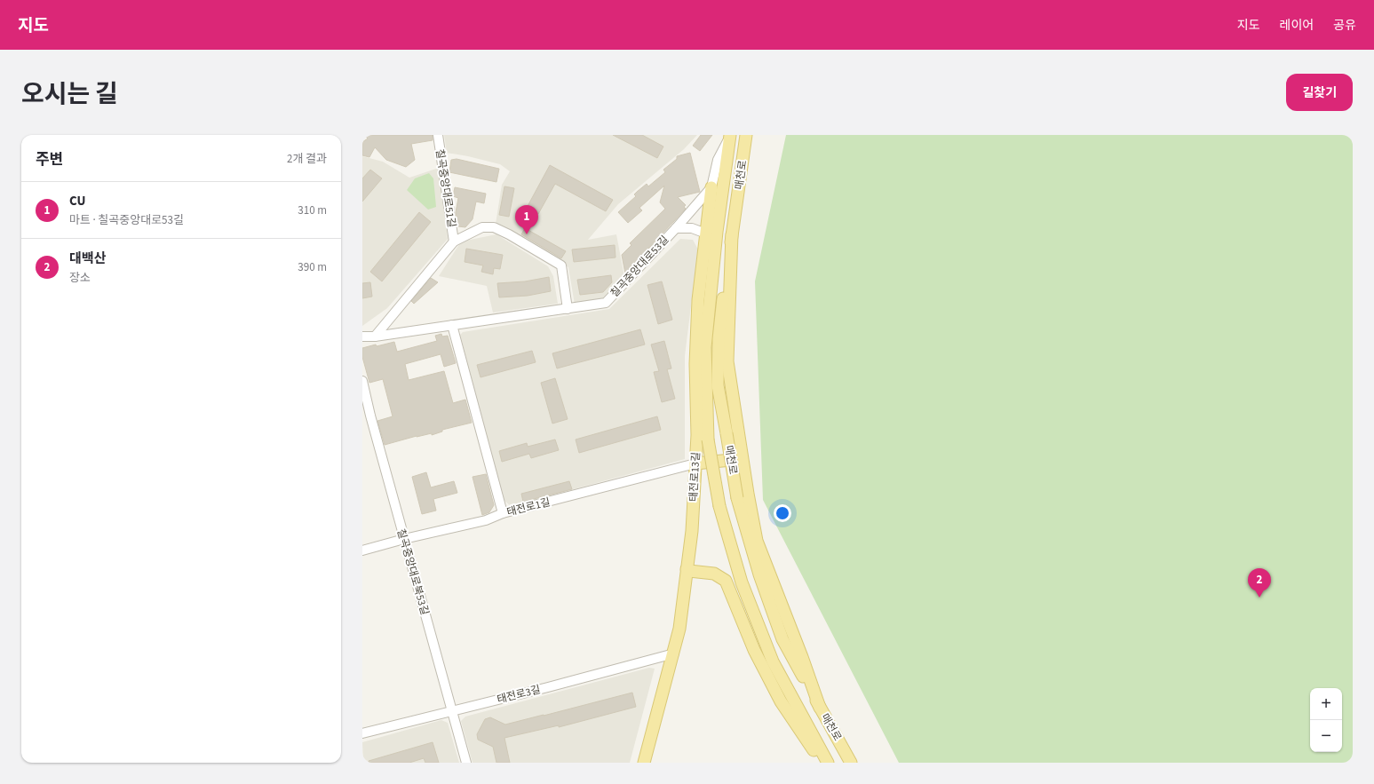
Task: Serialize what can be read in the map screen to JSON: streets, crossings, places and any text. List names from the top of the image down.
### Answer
{
  "streets": {
    "main road": ["매천로", "태전로13길"],
    "street": [
      "칠곡중앙대로51길",
      "칠곡중앙대로53길",
      "태전로1길",
      "칠곡중앙대로북53길",
      "태전로3길"
    ]
  },
  "crossings": [
    ["매천로", "칠곡중앙대로53길"],
    ["칠곡중앙대로53길", "태전로13길"],
    ["태전로13길", "태전로1길"],
    ["태전로13길", "태전로3길"],
    ["태전로1길", "칠곡중앙대로북53길"],
    ["칠곡중앙대로북53길", "태전로3길"]
  ],
  "page": {
    "header": "지도",
    "nav": ["지도", "레이어", "공유"],
    "title": "오시는 길",
    "buttons": "길찾기",
    "heading": ["주변", "2개 결과"],
    "list": [
      {
        "mark": "1",
        "name": "CU",
        "note": "마트 · 칠곡중앙대로53길",
        "value": "310 m"
      },
      {
        "mark": "2",
        "name": "대백산",
        "note": "장소",
        "value": "390 m"
      }
    ],
    "pins": ["1", "2"],
    "map_buttons": ["+", "−"]
  }
}
